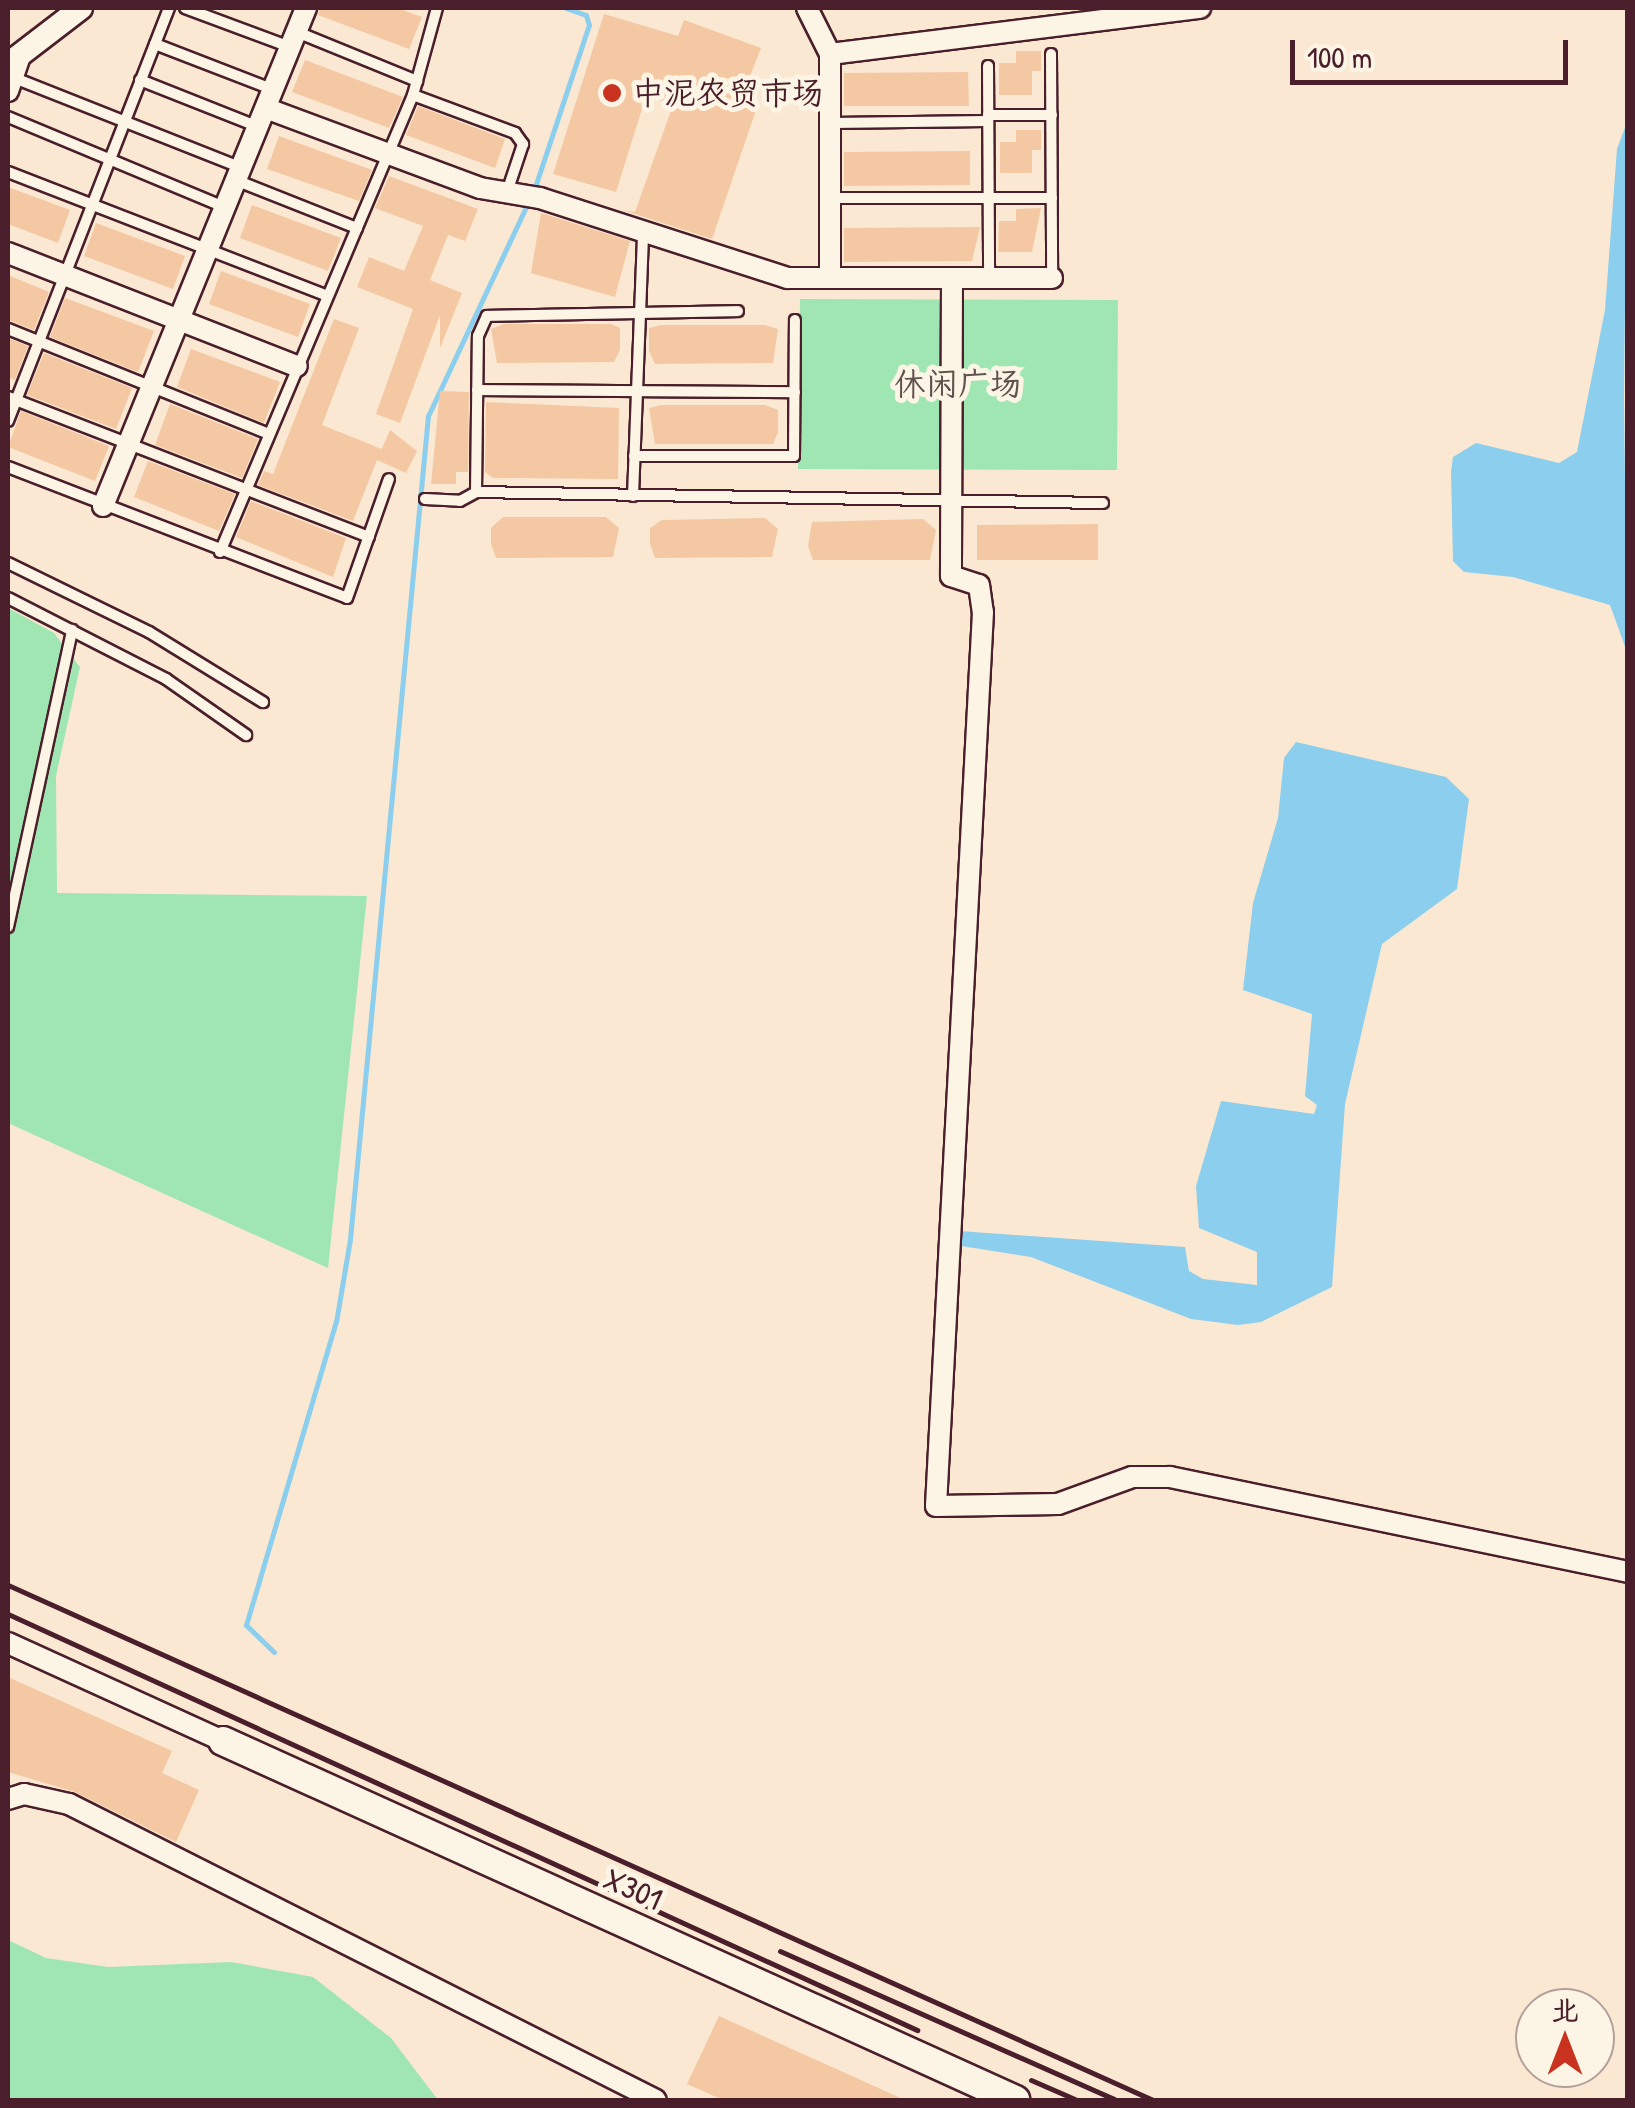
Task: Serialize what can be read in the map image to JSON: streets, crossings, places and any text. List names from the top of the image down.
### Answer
{
  "streets": {
    "main road": ["X301"]
  },
  "parks": ["休闲广场"],
  "places": ["中泥农贸市场"],
  "scale_bar": "100 m",
  "north": "top"
}
